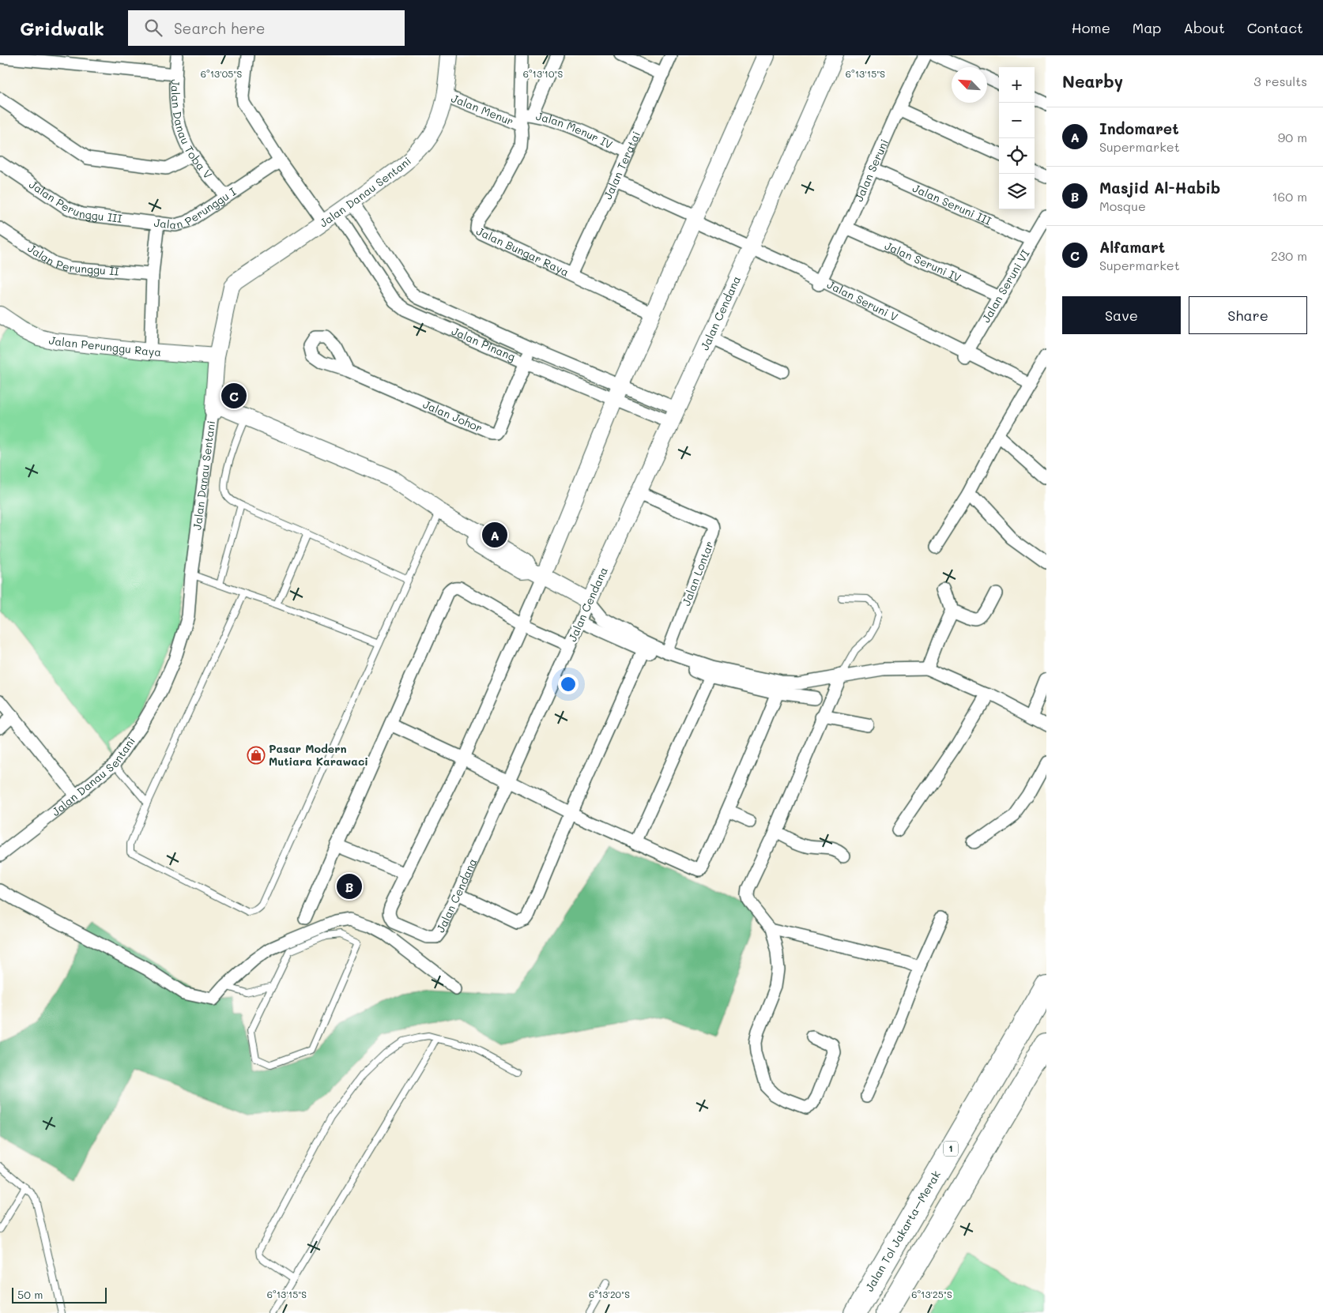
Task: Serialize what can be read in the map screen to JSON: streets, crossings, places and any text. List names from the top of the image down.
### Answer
{
  "streets": {
    "highway": ["1", "Jalan Tol Jakarta–Merak"],
    "street": [
      "Jalan Menur",
      "Jalan Danau Toba V",
      "Jalan Menur IV",
      "Jalan Teratai",
      "Jalan Seruni",
      "Jalan Danau Sentani",
      "Jalan Perunggu III",
      "Jalan Seruni III",
      "Jalan Perunggu I",
      "Jalan Bungar Raya",
      "Jalan Perunggu II",
      "Jalan Seruni IV",
      "Jalan Seruni VI",
      "Jalan Seruni V",
      "Jalan Cendana",
      "Jalan Pinang",
      "Jalan Perunggu Raya",
      "Jalan Johor",
      "Jalan Lontar"
    ]
  },
  "crossings": [
    ["Jalan Menur", "Jalan Menur IV"],
    ["Jalan Menur", "Jalan Danau Sentani"],
    ["Jalan Menur", "Jalan Bungar Raya"],
    ["Jalan Danau Toba V", "Jalan Perunggu I"],
    ["Jalan Menur IV", "Jalan Teratai"],
    ["Jalan Menur IV", "Jalan Bungar Raya"],
    ["Jalan Teratai", "Jalan Bungar Raya"],
    ["Jalan Teratai", "Jalan Seruni V"],
    ["Jalan Seruni", "Jalan Seruni III"],
    ["Jalan Seruni", "Jalan Seruni IV"],
    ["Jalan Seruni", "Jalan Seruni V"],
    ["Jalan Danau Sentani", "Jalan Pinang"],
    ["Jalan Danau Sentani", "Jalan Perunggu Raya"],
    ["Jalan Perunggu III", "Jalan Perunggu I"],
    ["Jalan Seruni III", "Jalan Seruni VI"],
    ["Jalan Perunggu I", "Jalan Perunggu II"],
    ["Jalan Perunggu I", "Jalan Perunggu Raya"],
    ["Jalan Bungar Raya", "Jalan Cendana"],
    ["Jalan Seruni IV", "Jalan Seruni VI"],
    ["Jalan Seruni VI", "Jalan Seruni V"],
    ["Jalan Seruni V", "Jalan Cendana"],
    ["Jalan Cendana", "Jalan Pinang"],
    ["Jalan Cendana", "Jalan Lontar"],
    ["Jalan Pinang", "Jalan Johor"]
  ],
  "places": {
    "shop": ["Pasar Modern Mutiara Karawaci"]
  },
  "scale_bar": "50 m",
  "north": "top left",
  "page": {
    "header": "Gridwalk",
    "search": "Search here",
    "nav": [
      "Home",
      "Map",
      "About",
      "Contact"
    ],
    "heading": ["Nearby", "3 results"],
    "map_buttons": ["+", "−"],
    "list": [
      {
        "mark": "A",
        "name": "Indomaret",
        "note": "Supermarket",
        "value": "90 m"
      },
      {
        "mark": "B",
        "name": "Masjid Al-Habib",
        "note": "Mosque",
        "value": "160 m"
      },
      {
        "mark": "C",
        "name": "Alfamart",
        "note": "Supermarket",
        "value": "230 m"
      }
    ],
    "buttons": ["Save", "Share"],
    "pins": ["C", "A", "B"],
    "scale": "50 m"
  },
  "coordinates": [
    "6°13'05\"S",
    "6°13'10\"S",
    "6°13'15\"S",
    "6°13'20\"S",
    "6°13'25\"S"
  ]
}
